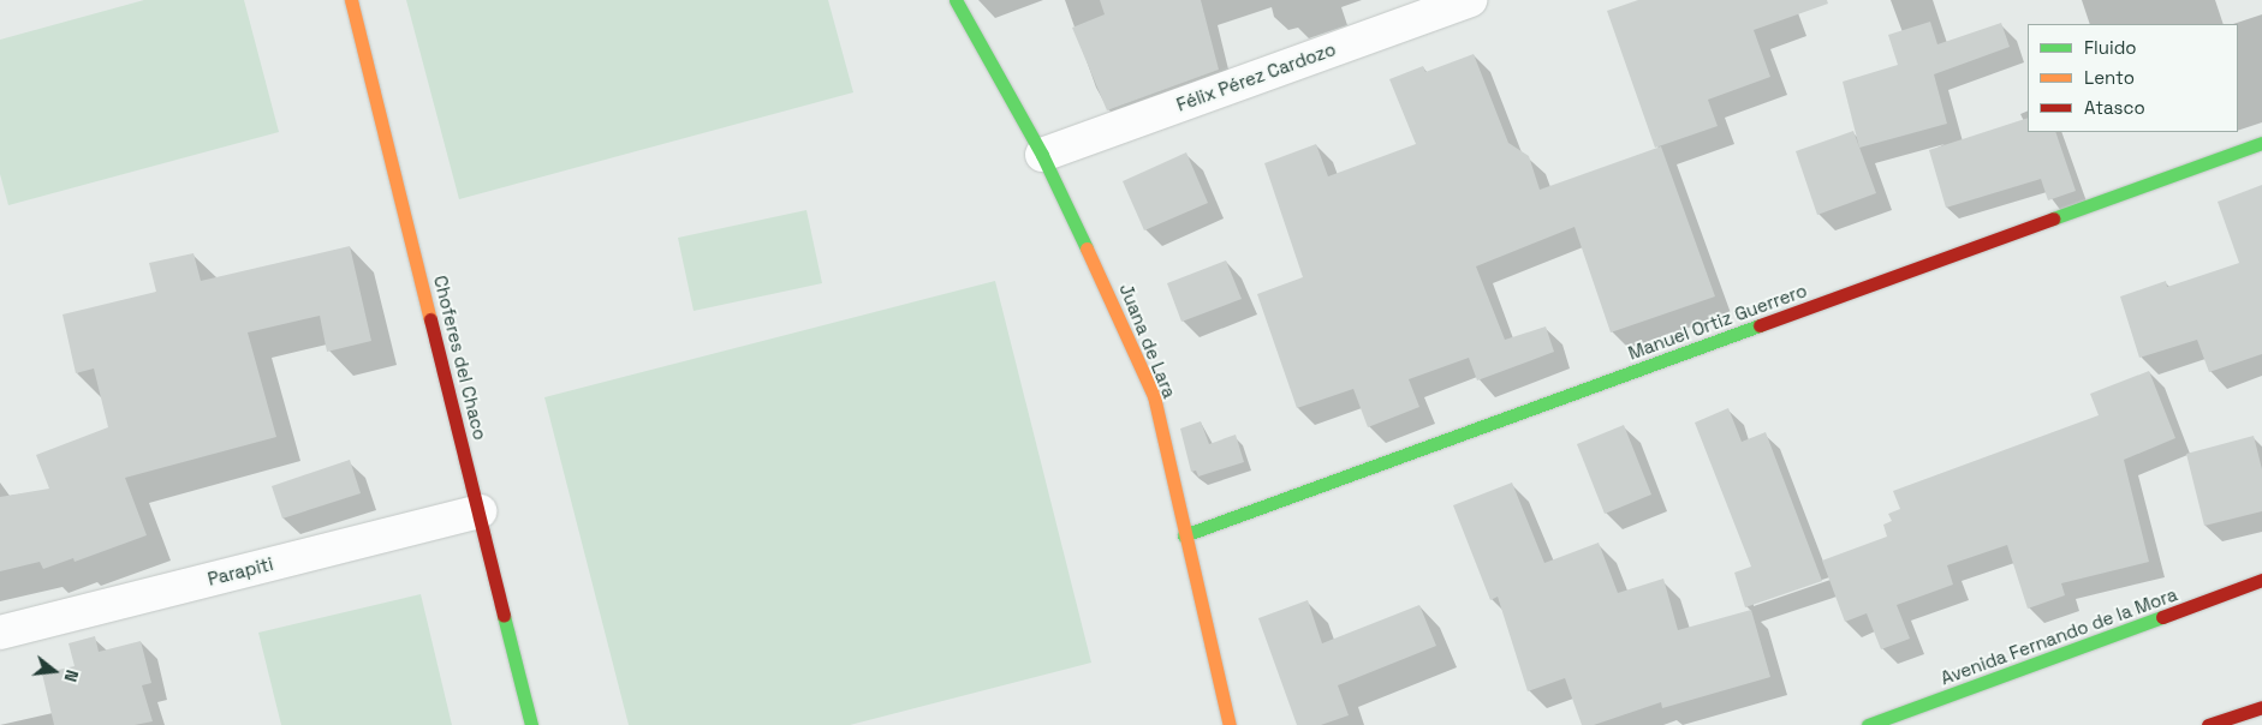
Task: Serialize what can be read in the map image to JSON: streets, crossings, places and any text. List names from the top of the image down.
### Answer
{
  "streets": {
    "street": [
      "Félix Pérez Cardozo",
      "Manuel Ortiz Guerrero",
      "Juana de Lara",
      "Choferes del Chaco",
      "Parapiti",
      "Avenida Fernando de la Mora"
    ]
  },
  "crossings": [
    ["Félix Pérez Cardozo", "Juana de Lara"],
    ["Manuel Ortiz Guerrero", "Juana de Lara"],
    ["Choferes del Chaco", "Parapiti"]
  ],
  "legend": ["Fluido", "Lento", "Atasco"],
  "north": "right"
}
